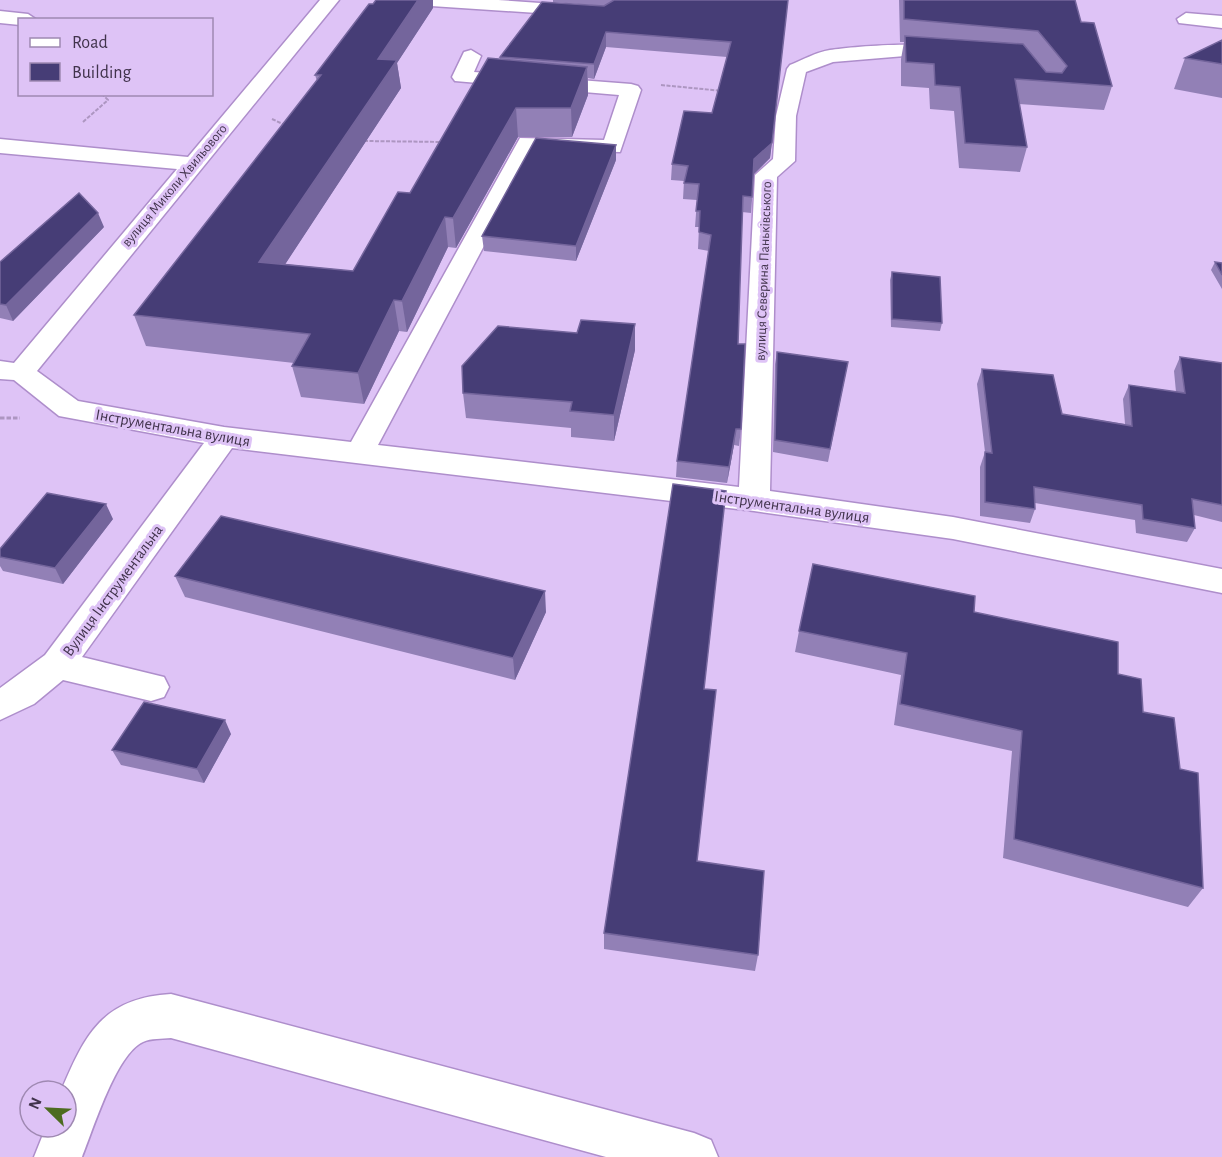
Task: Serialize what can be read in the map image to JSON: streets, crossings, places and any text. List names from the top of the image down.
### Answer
{
  "streets": {
    "street": [
      "вулиця Миколи Хвильового",
      "вулиця Северина Паньківського",
      "Інструментальна вулиця",
      "Вулиця Інструментальна"
    ]
  },
  "crossings": [
    ["вулиця Миколи Хвильового", "Інструментальна вулиця"],
    ["вулиця Северина Паньківського", "Інструментальна вулиця"],
    ["Інструментальна вулиця", "Вулиця Інструментальна"]
  ],
  "legend": ["Road", "Building"],
  "north": "top left"
}
